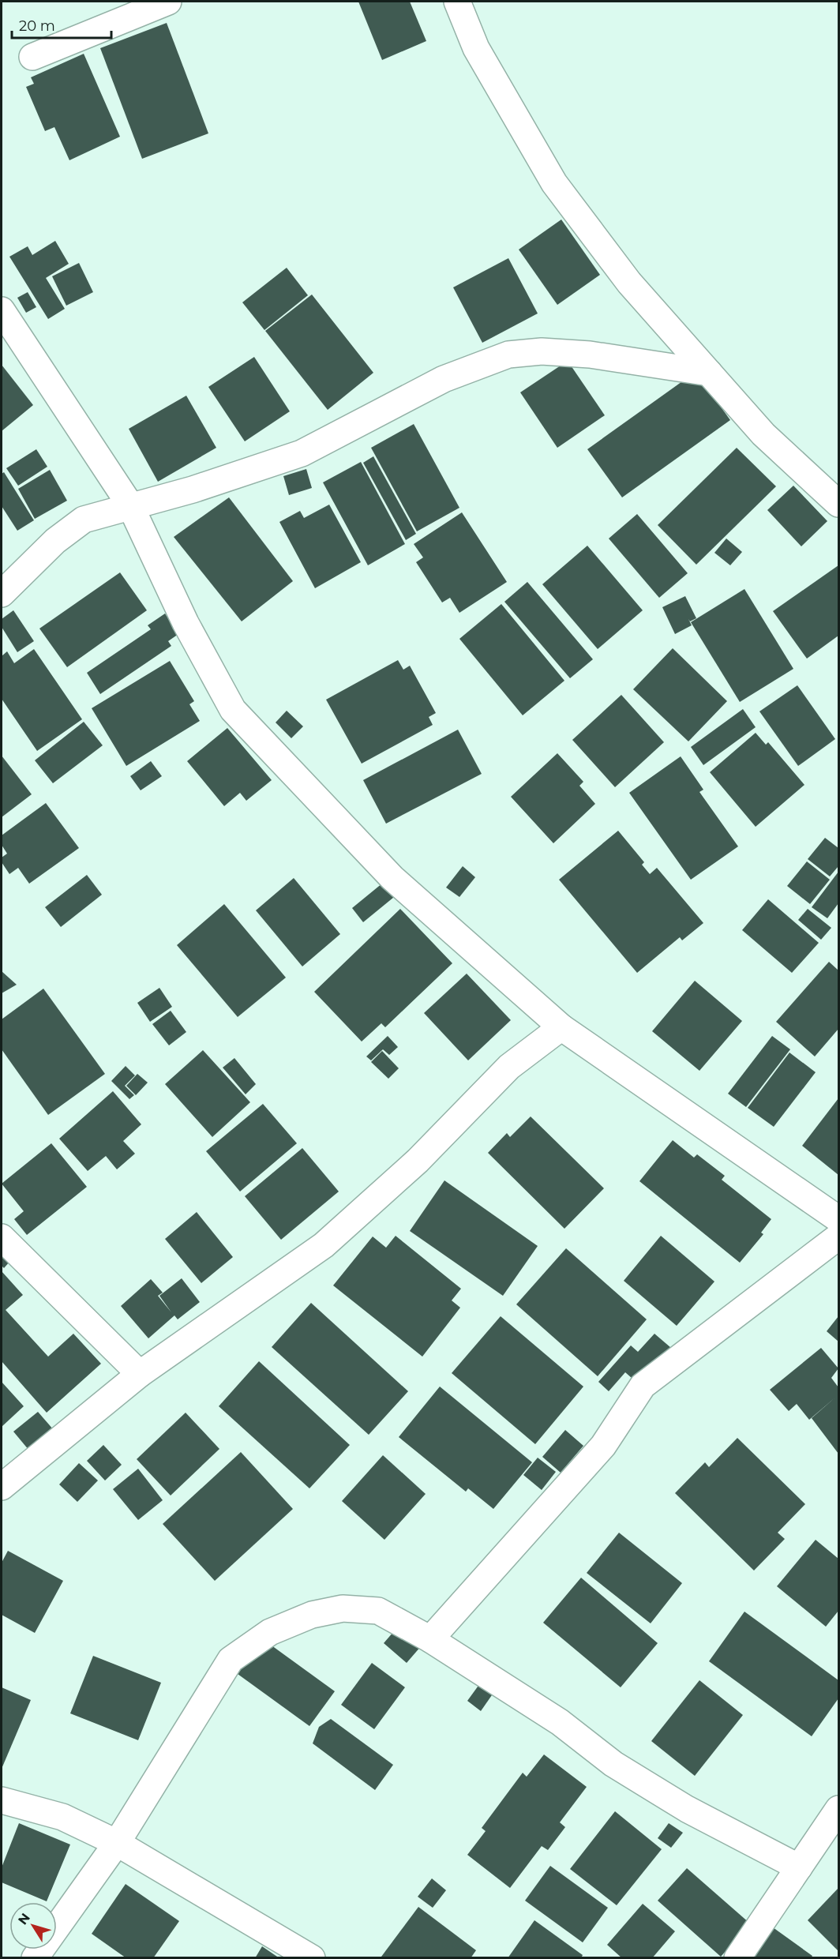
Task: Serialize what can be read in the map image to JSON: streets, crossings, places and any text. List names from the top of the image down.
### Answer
{
  "scale_bar": "20 m",
  "north": "top left"
}
